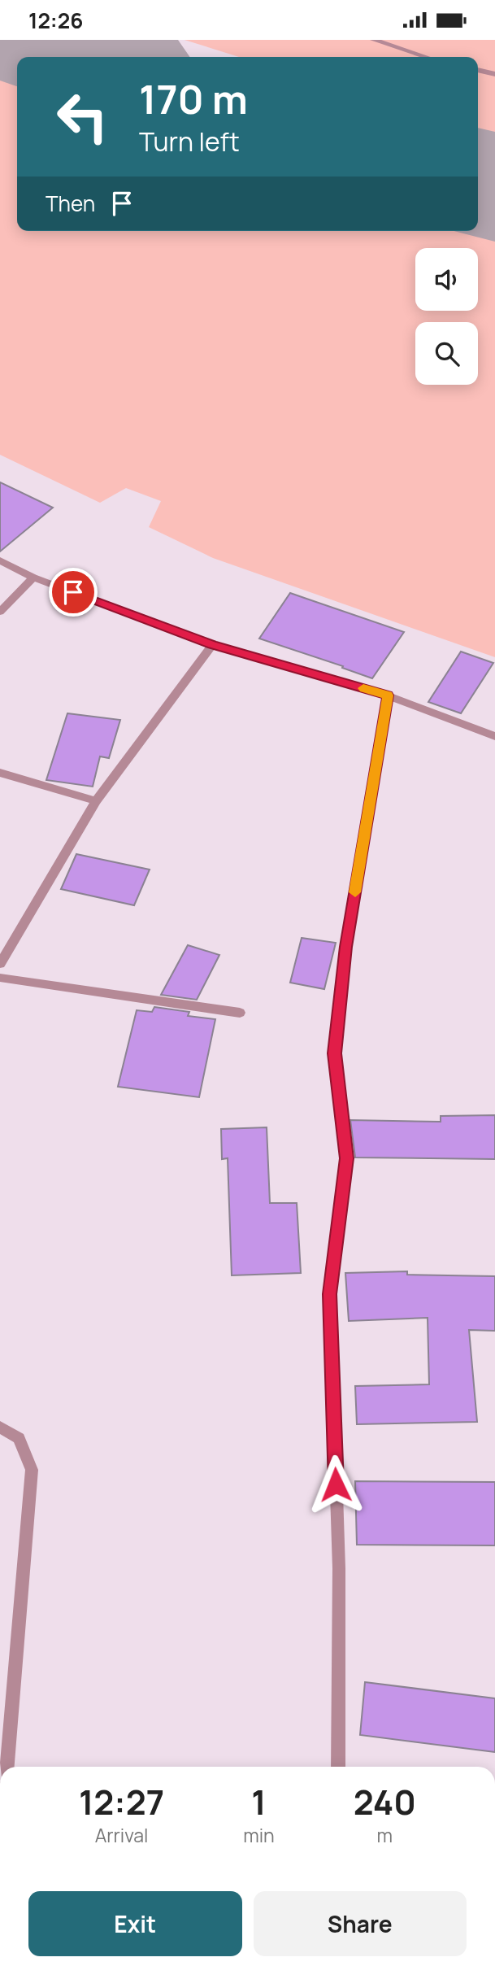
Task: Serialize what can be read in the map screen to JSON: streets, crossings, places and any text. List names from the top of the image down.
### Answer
{
  "page": {
    "status": "12:26",
    "turn": ["170 m", "Turn left"],
    "then": "Then",
    "eta": [
      "12:27",
      "Arrival",
      "1",
      "min",
      "240",
      "m"
    ],
    "buttons": ["Exit", "Share"]
  }
}
